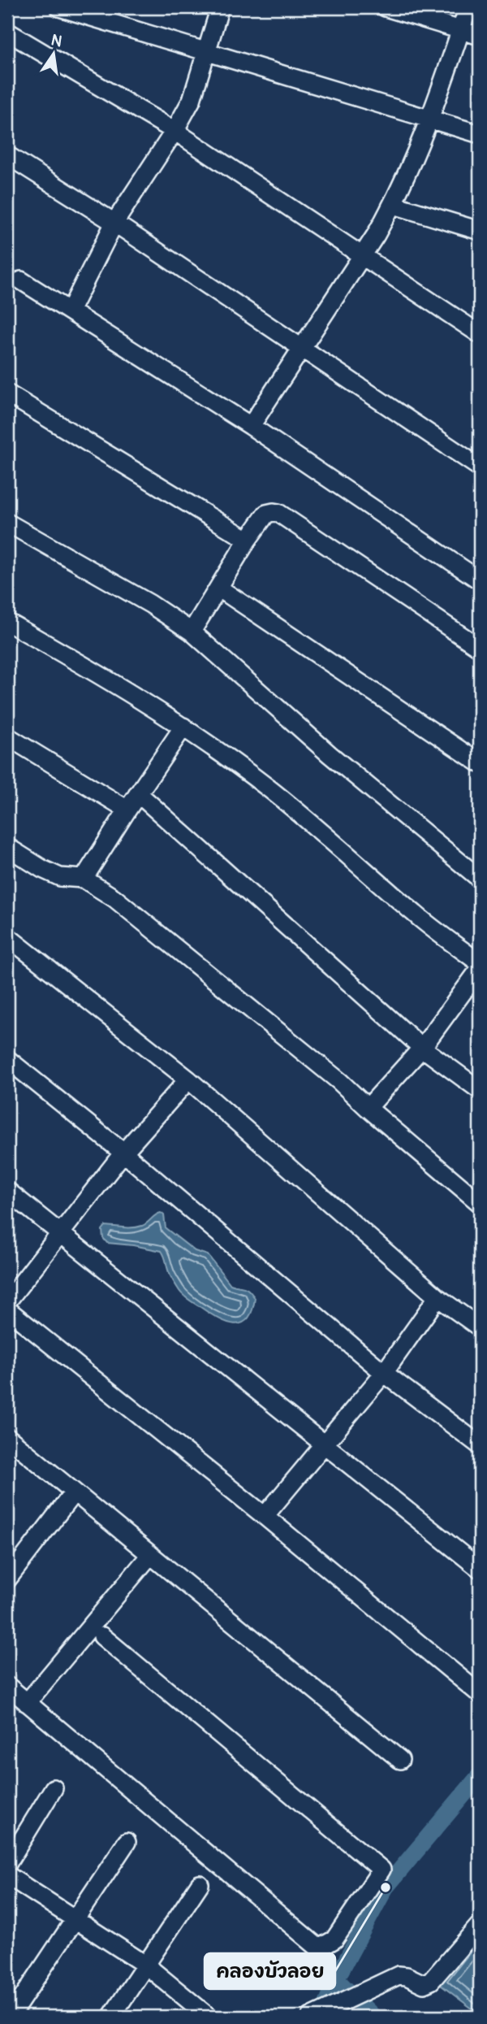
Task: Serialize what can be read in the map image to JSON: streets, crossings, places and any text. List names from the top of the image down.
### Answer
{
  "places": ["คลองบัวลอย"],
  "north": "top"
}
